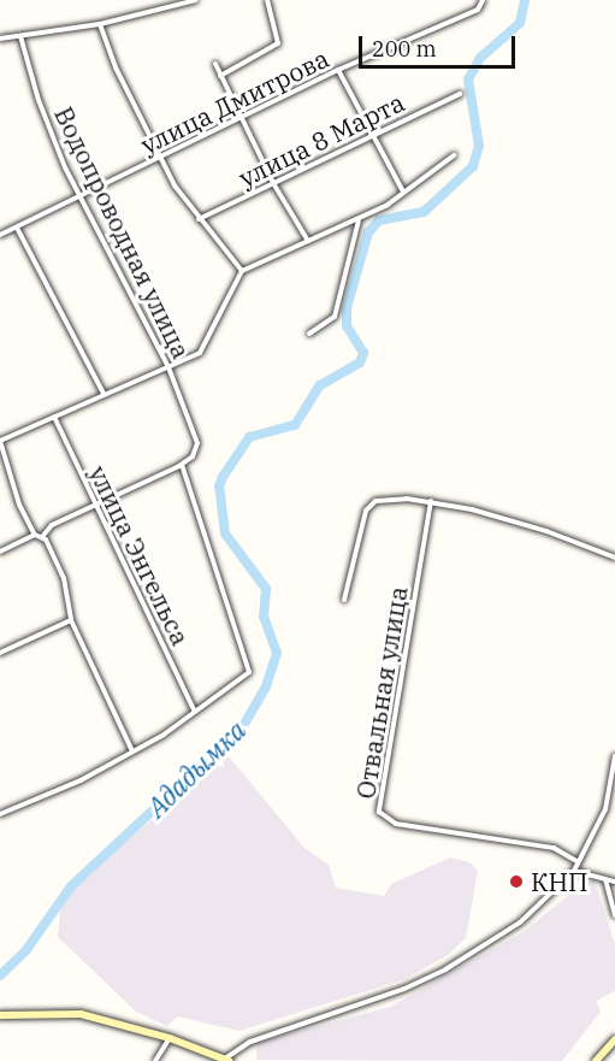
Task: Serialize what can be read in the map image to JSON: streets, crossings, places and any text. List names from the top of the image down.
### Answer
{
  "streets": {
    "street": [
      "улица Дмитрова",
      "улица 8 Марта",
      "Водопроводная улица",
      "улица Энгельса",
      "Отвальная улица"
    ]
  },
  "crossings": [
    ["улица Дмитрова", "Водопроводная улица"]
  ],
  "water": ["Ададымка"],
  "places": ["КНП"],
  "scale_bar": "200 m"
}
